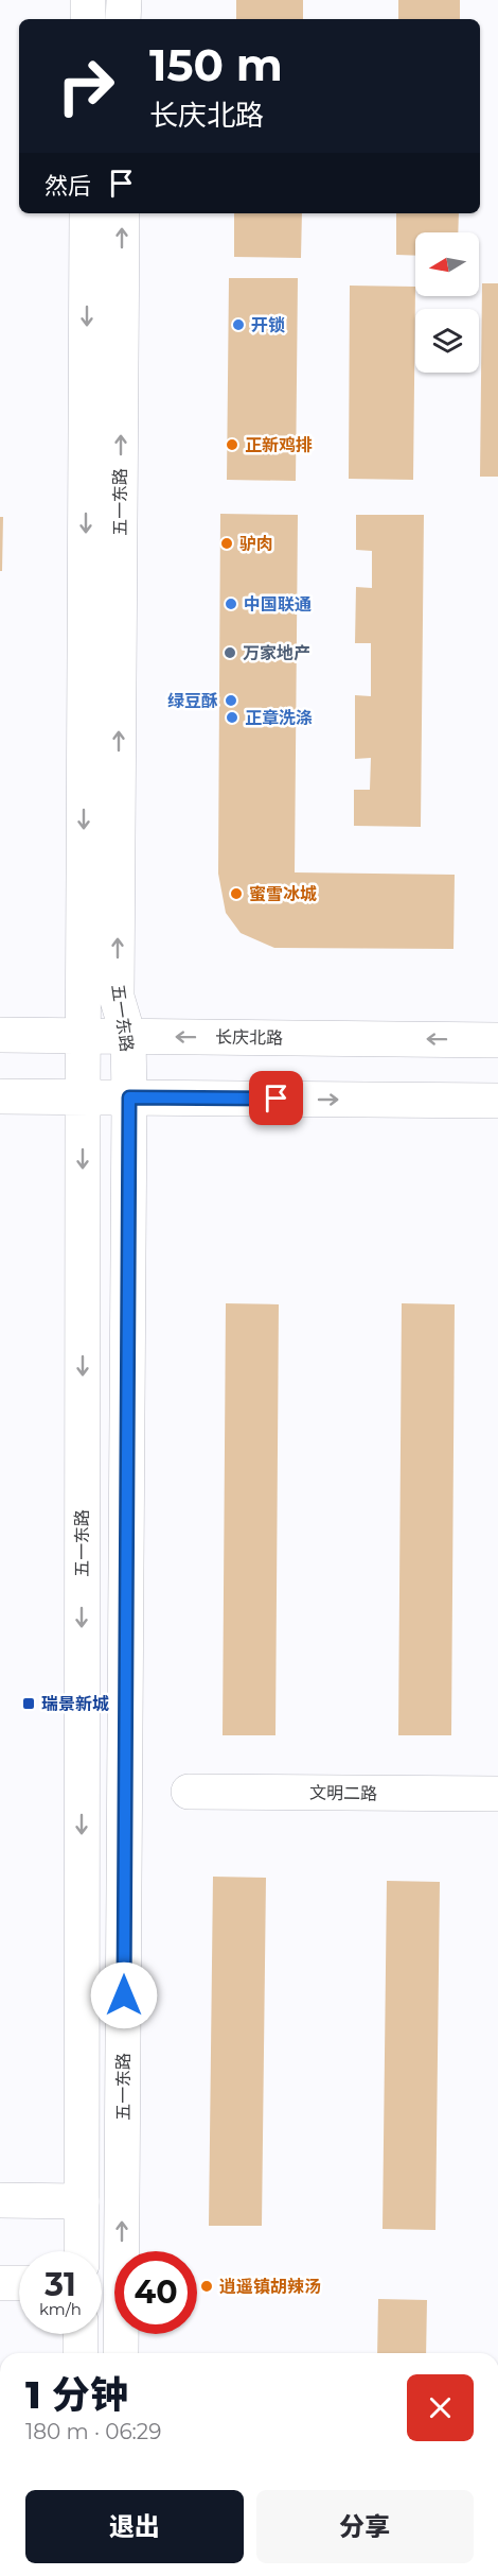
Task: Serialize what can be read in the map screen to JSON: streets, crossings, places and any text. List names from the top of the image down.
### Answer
{
  "streets": {
    "street": ["五一东路", "长庆北路", "文明二路"]
  },
  "crossings": [
    ["五一东路", "长庆北路"]
  ],
  "places": {
    "other": [
      "开锁",
      "正新鸡排",
      "驴肉",
      "中国联通",
      "万家地产",
      "绿豆酥",
      "正章洗涤",
      "蜜雪冰城",
      "逍遥镇胡辣汤"
    ],
    "transit": ["瑞景新城"]
  },
  "north": "left",
  "page": {
    "turn": ["150 m", "长庆北路"],
    "then": "然后",
    "speed": "31 km/h",
    "limit": "40",
    "heading": ["1 分钟", "180 m · 06:29"],
    "buttons": ["退出", "分享"]
  }
}
